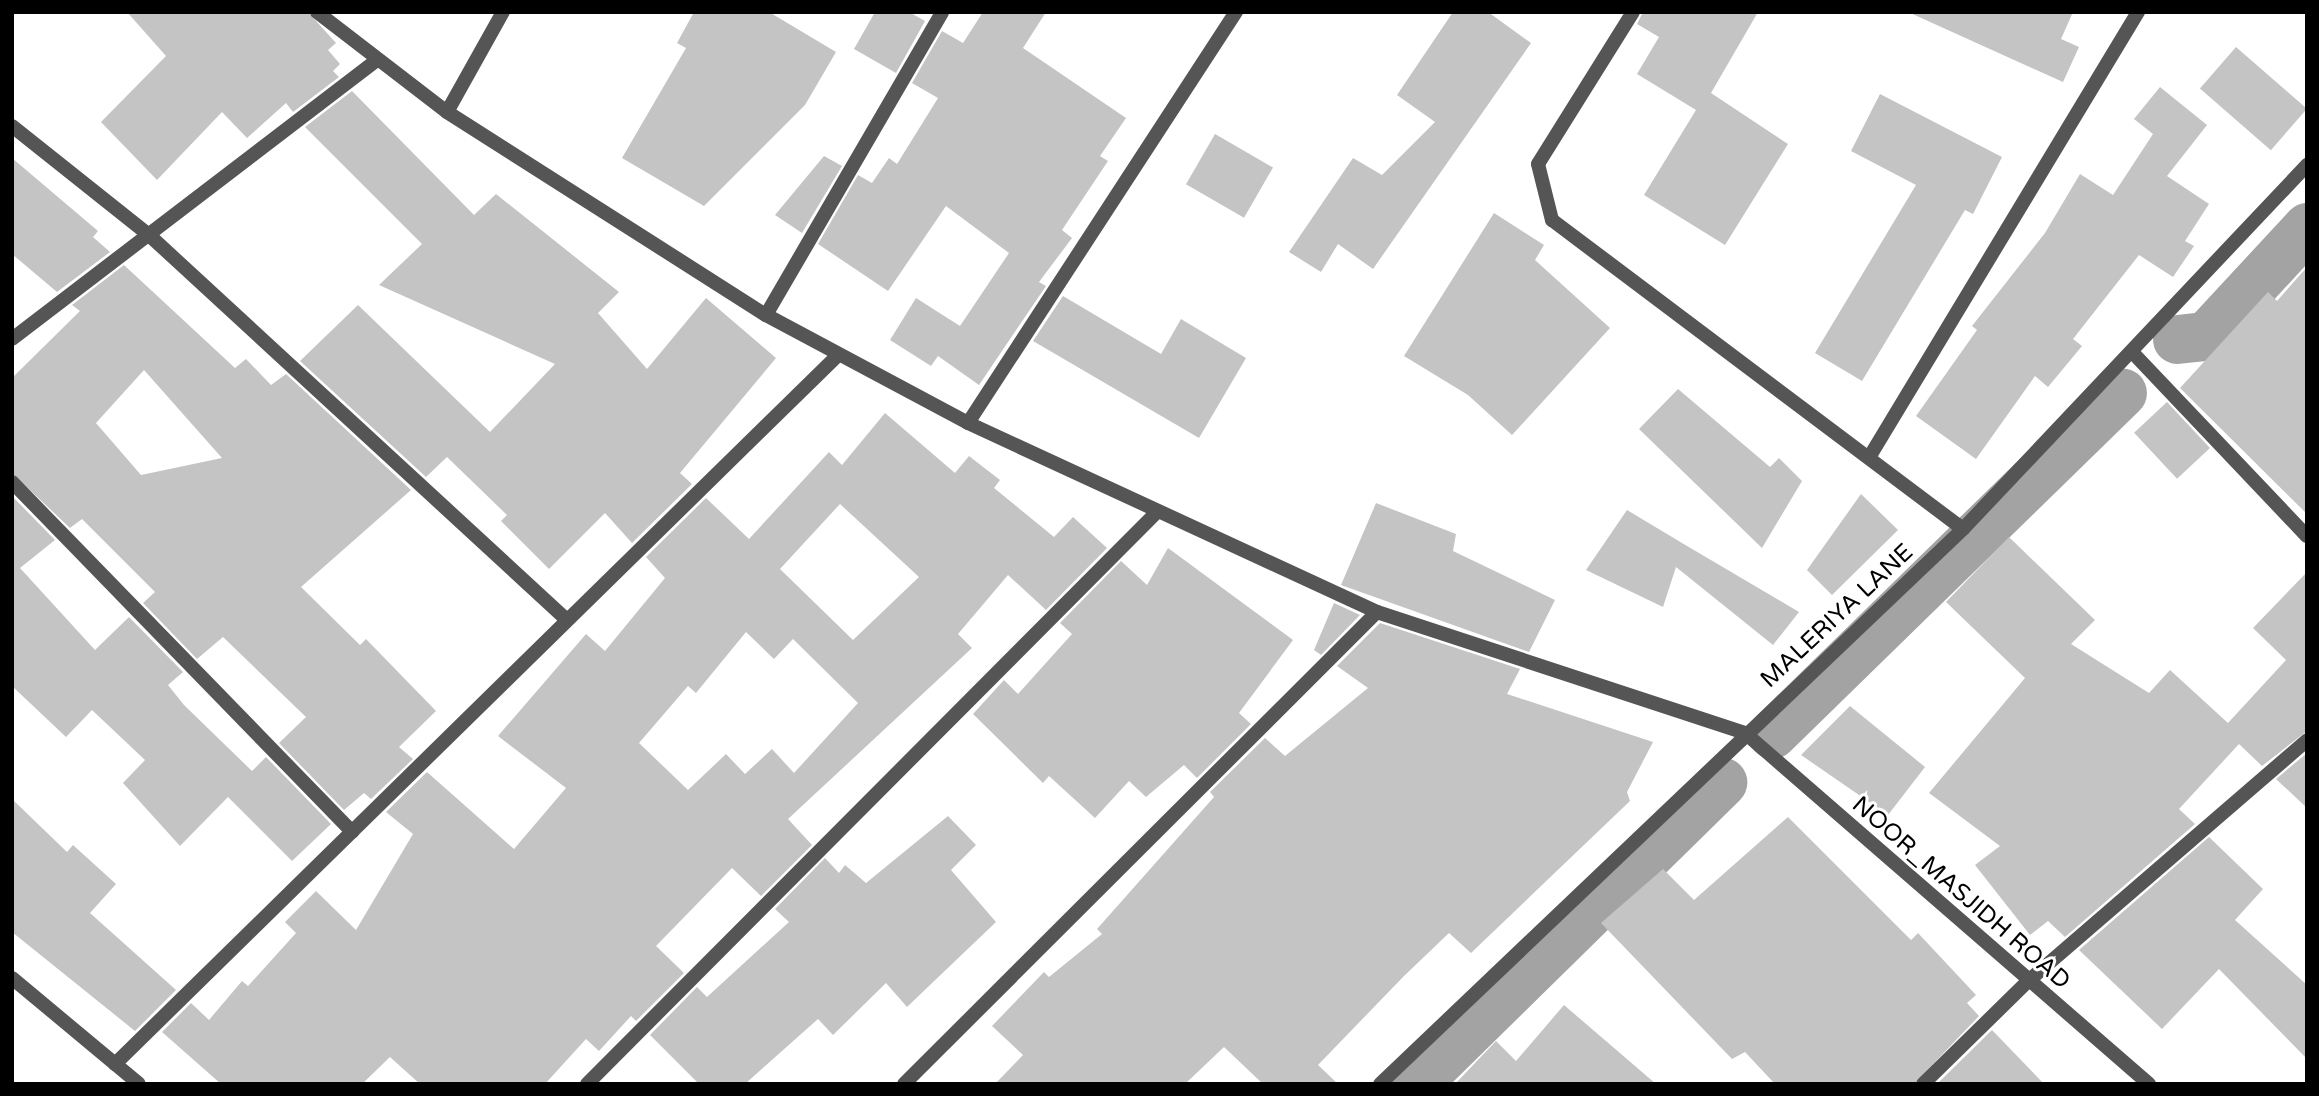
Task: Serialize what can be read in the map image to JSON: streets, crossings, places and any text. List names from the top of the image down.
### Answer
{
  "streets": {
    "street": ["MALERIYA LANE", "NOOR_MASJIDH ROAD"]
  },
  "crossings": [
    ["MALERIYA LANE", "NOOR_MASJIDH ROAD"]
  ]
}
